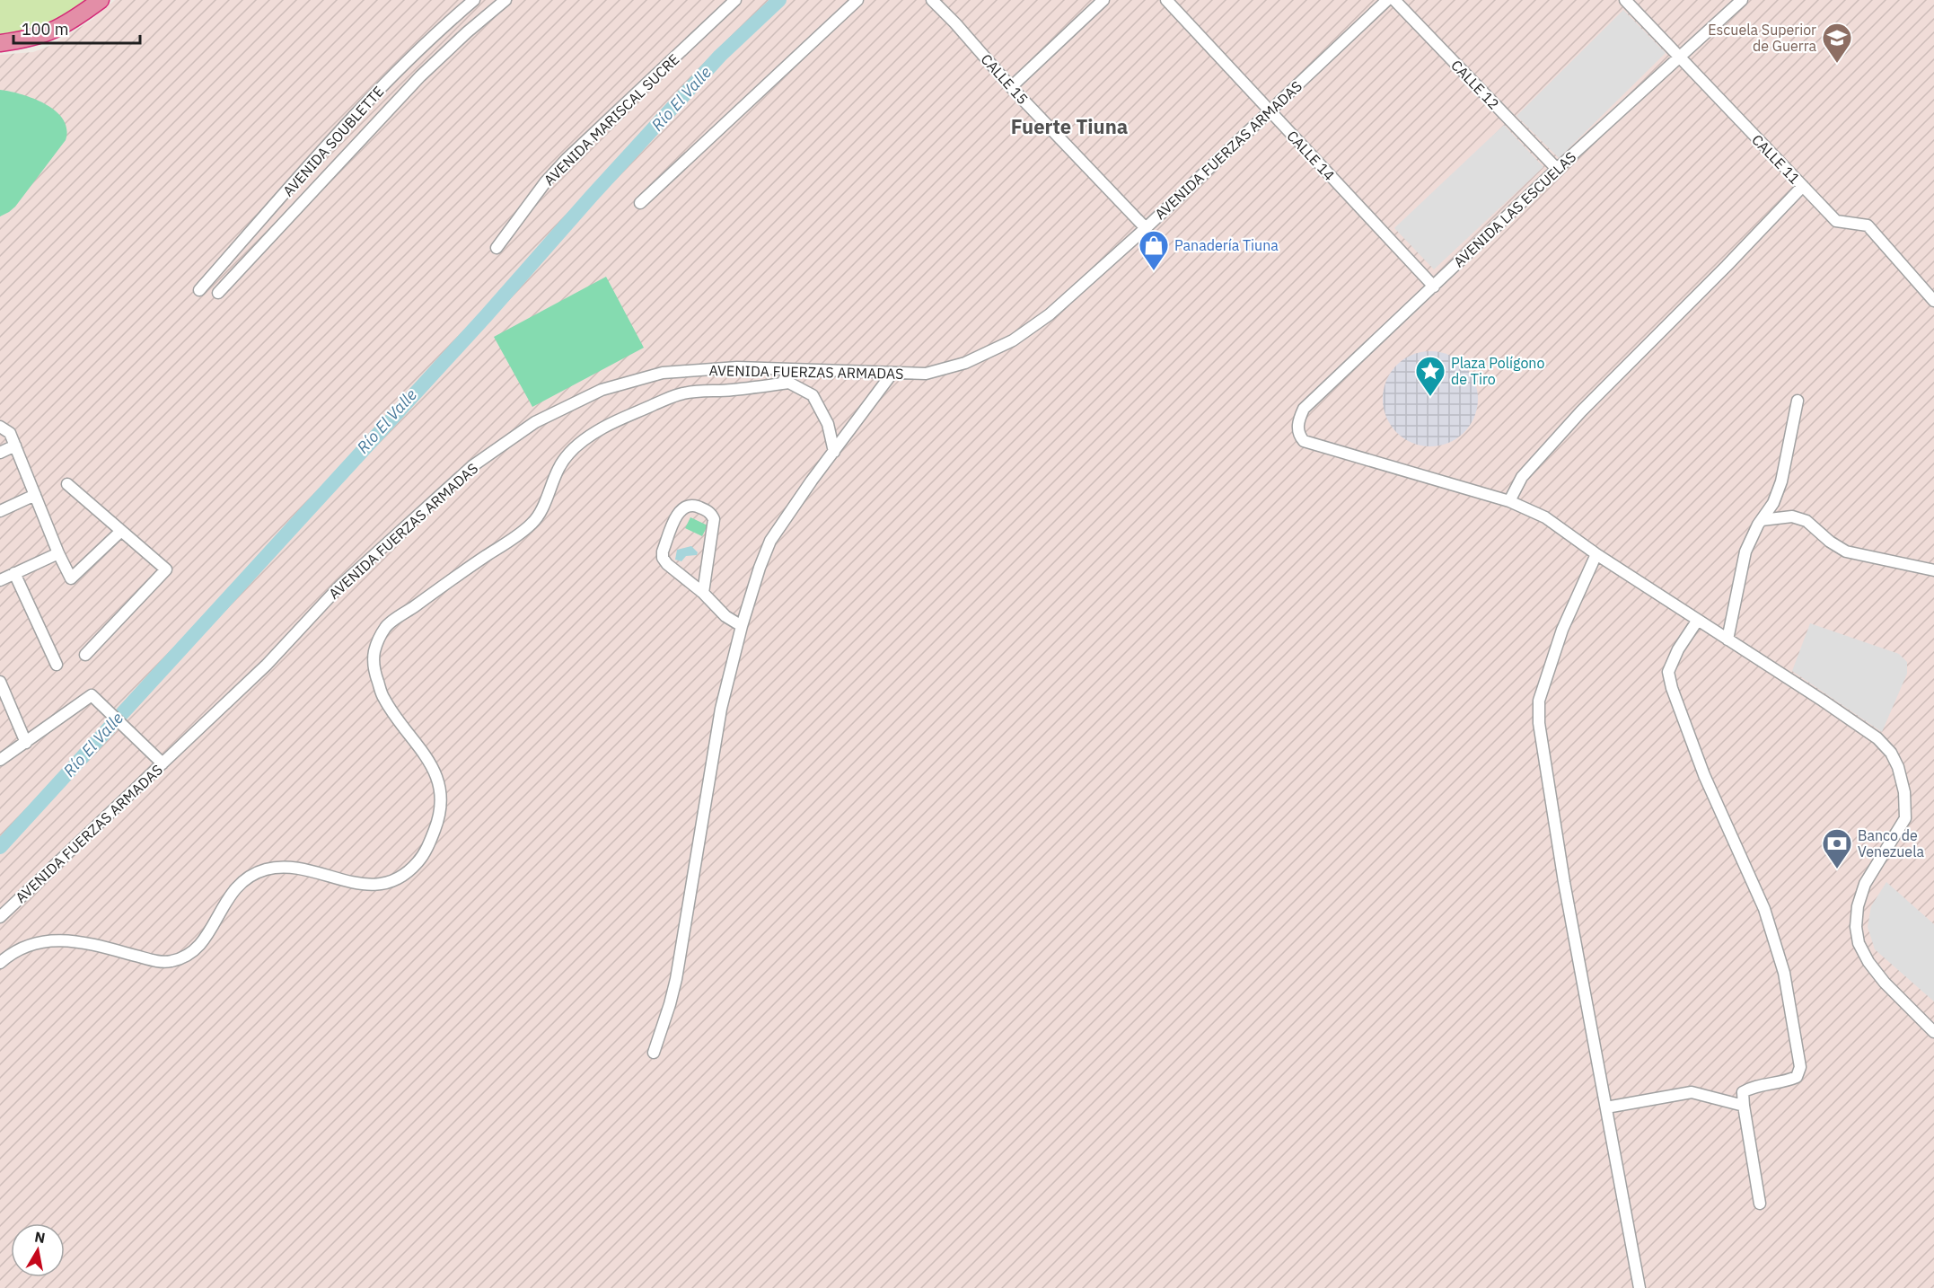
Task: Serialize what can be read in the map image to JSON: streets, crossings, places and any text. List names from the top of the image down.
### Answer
{
  "streets": {
    "street": [
      "CALLE 15",
      "CALLE 12",
      "AVENIDA MARISCAL SUCRE",
      "AVENIDA SOUBLETTE",
      "AVENIDA FUERZAS ARMADAS",
      "CALLE 14",
      "CALLE 11",
      "AVENIDA LAS ESCUELAS"
    ]
  },
  "crossings": [
    ["CALLE 15", "AVENIDA FUERZAS ARMADAS"],
    ["CALLE 12", "AVENIDA LAS ESCUELAS"],
    ["AVENIDA FUERZAS ARMADAS", "CALLE 14"],
    ["CALLE 14", "AVENIDA LAS ESCUELAS"],
    ["CALLE 11", "AVENIDA LAS ESCUELAS"]
  ],
  "districts": ["Fuerte Tiuna"],
  "water": ["Río El Valle"],
  "places": {
    "school or university": ["Escuela Superior de Guerra"],
    "shop": ["Panadería Tiuna"],
    "place": ["Plaza Polígono de Tiro"],
    "bank": ["Banco de Venezuela"]
  },
  "scale_bar": "100 m",
  "north": "top"
}
